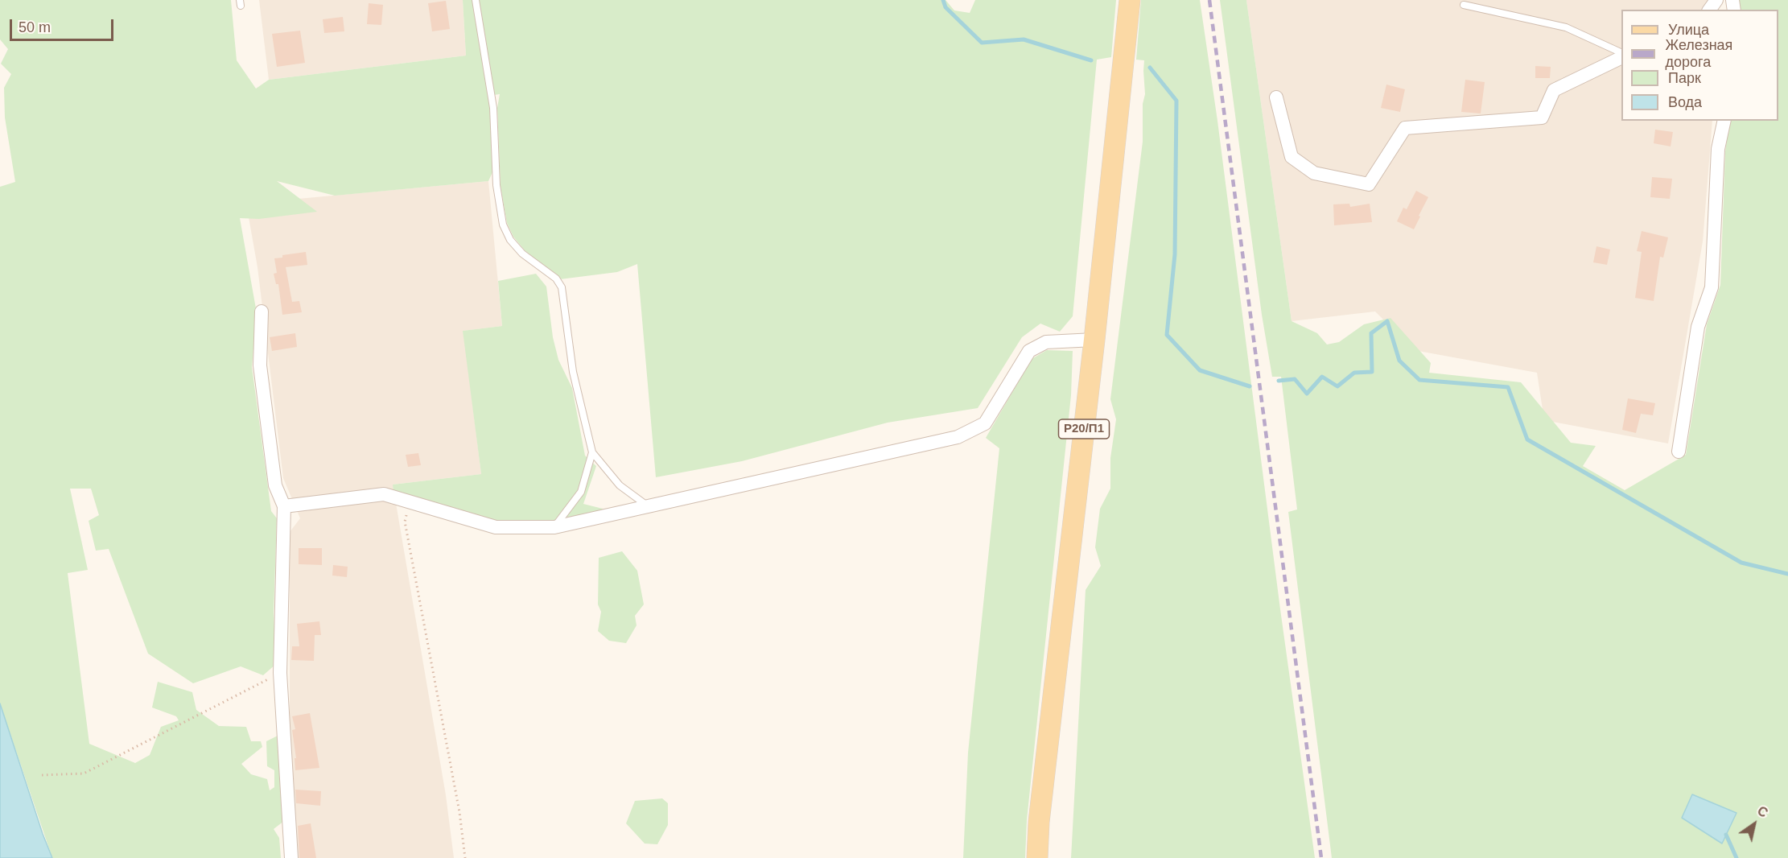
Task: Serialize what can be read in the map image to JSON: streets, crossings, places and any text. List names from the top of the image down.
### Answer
{
  "streets": {
    "main road": ["Р20/П1"]
  },
  "legend": [
    "Улица",
    "Железная дорога",
    "Парк",
    "Вода"
  ],
  "scale_bar": "50 m",
  "north": "top right"
}
